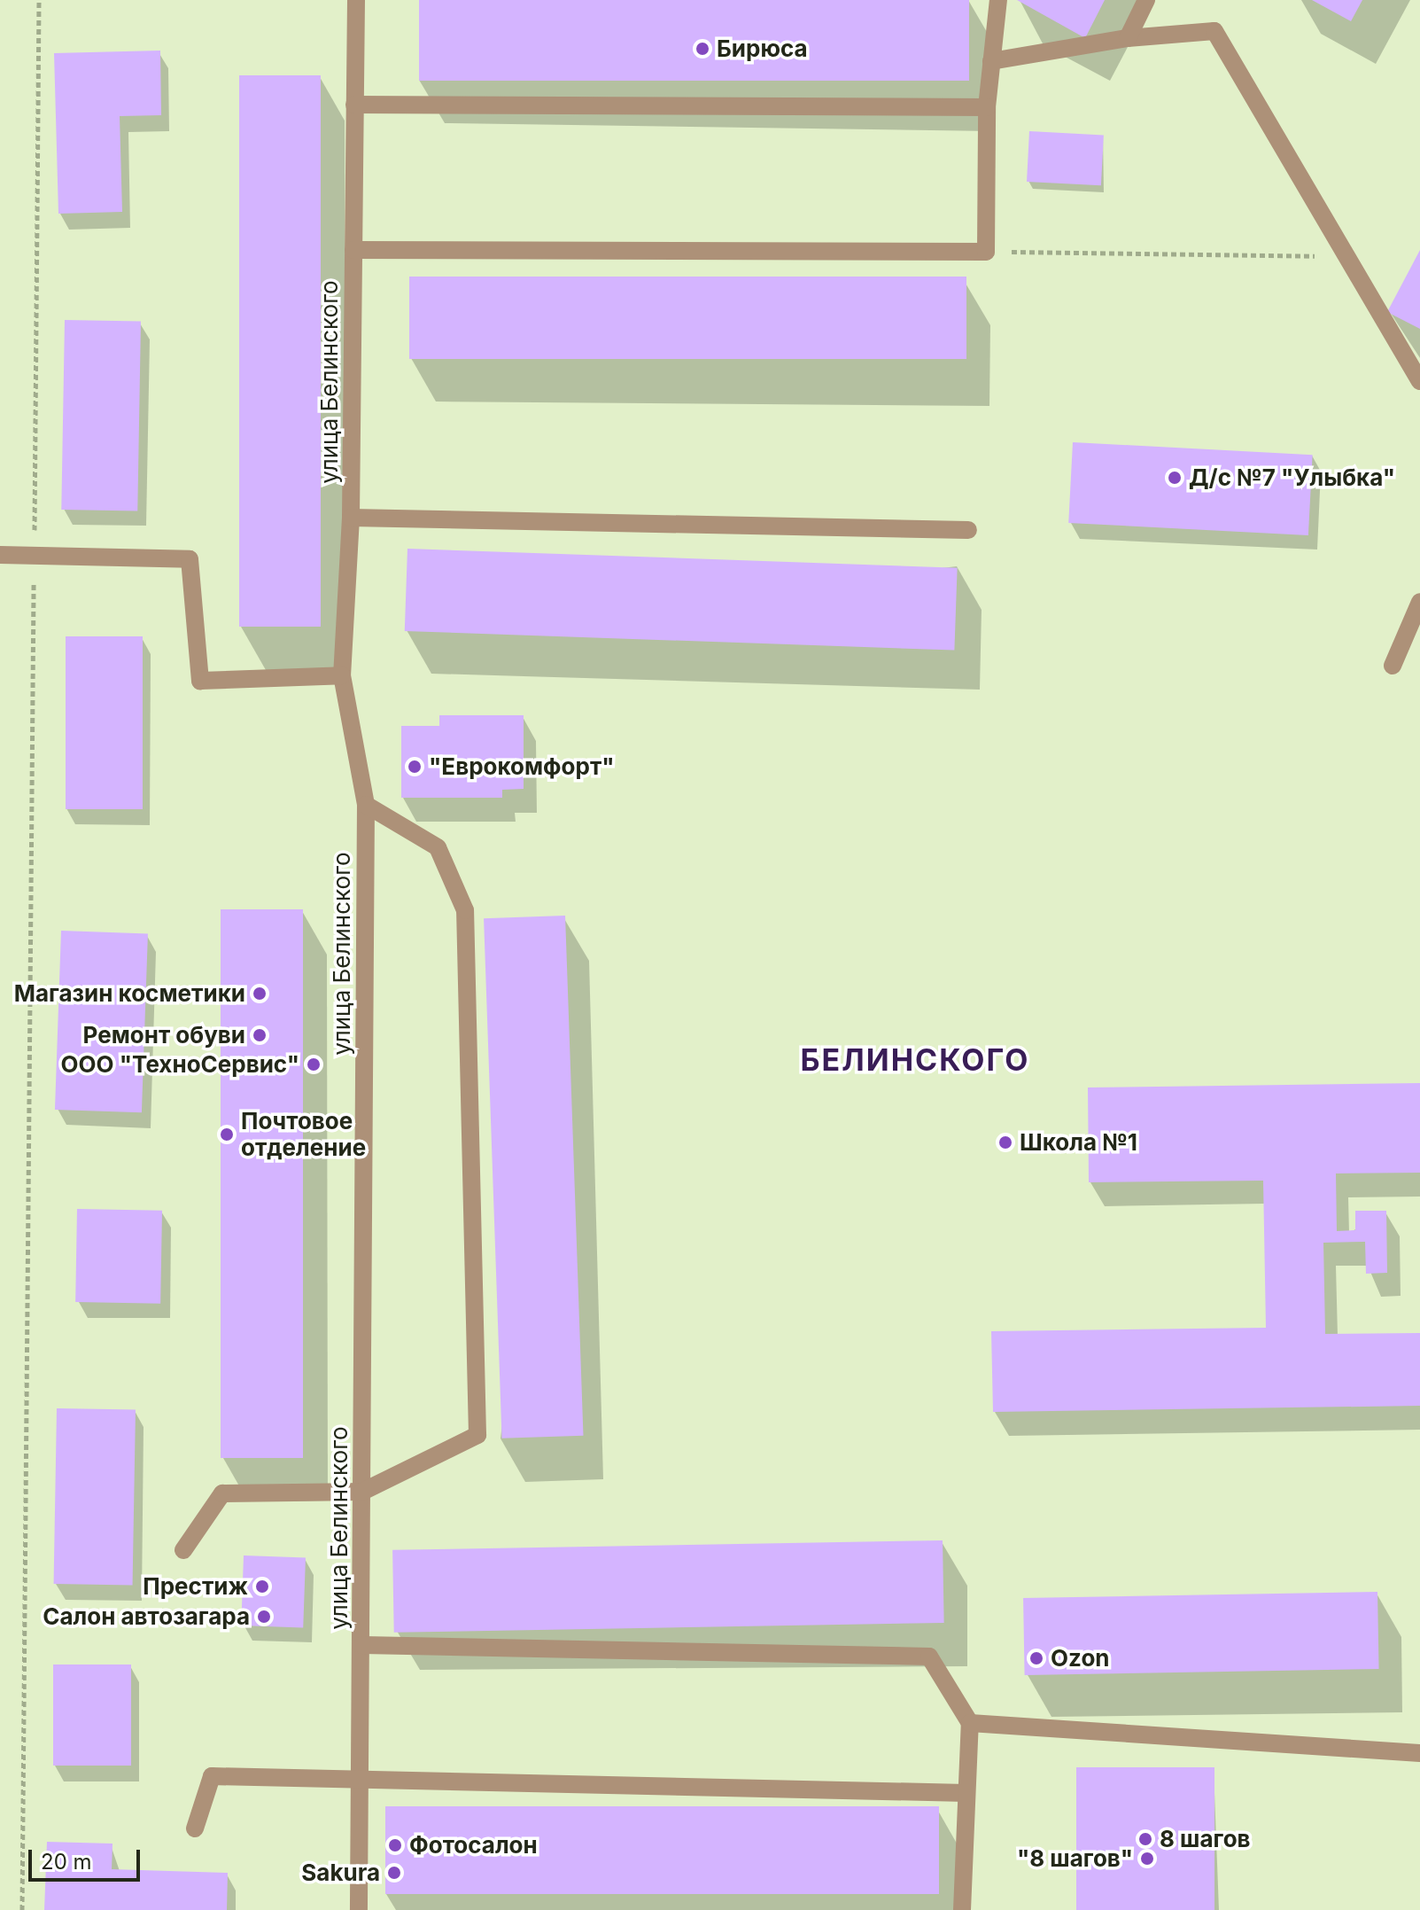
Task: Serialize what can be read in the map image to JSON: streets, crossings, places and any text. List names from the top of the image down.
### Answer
{
  "streets": {
    "street": ["улица Белинского"]
  },
  "districts": ["БЕЛИНСКОГО"],
  "places": [
    "Бирюса",
    "Д/с №7 \"Улыбка\"",
    "\"Еврокомфорт\"",
    "Магазин косметики",
    "Ремонт обуви",
    "ООО \"ТехноСервис\"",
    "Почтовое отделение",
    "Школа №1",
    "Престиж",
    "Салон автозагара",
    "Ozon",
    "8 шагов",
    "Фотосалон",
    "\"8 шагов\"",
    "Sakura"
  ],
  "scale_bar": "20 m"
}
